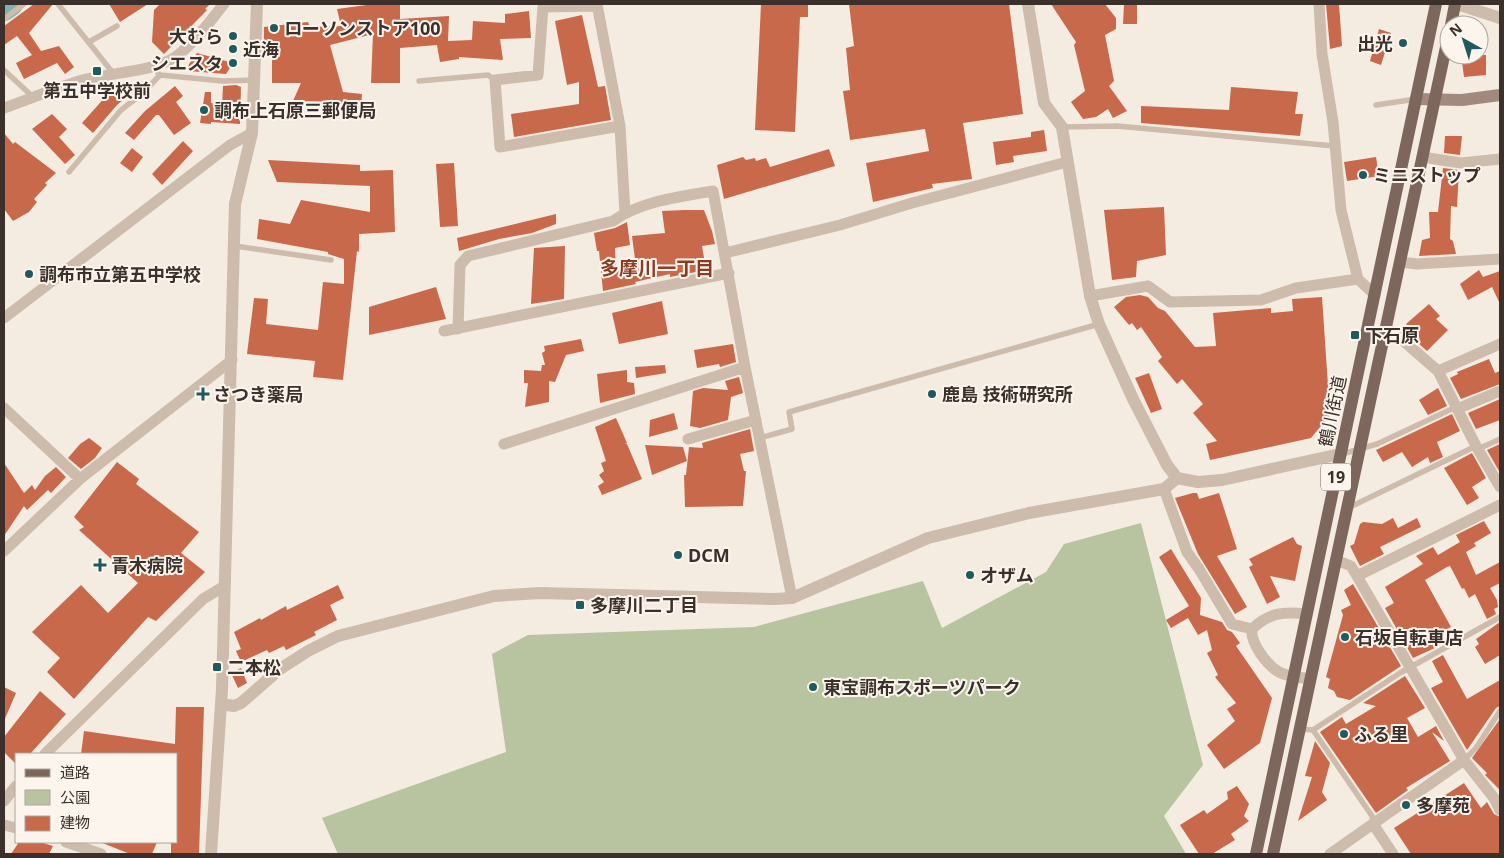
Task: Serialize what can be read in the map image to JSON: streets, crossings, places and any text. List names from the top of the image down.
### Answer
{
  "streets": {
    "main road": ["鶴川街道", "19"]
  },
  "districts": ["多摩川一丁目"],
  "places": {
    "other": [
      "ローソンストア100",
      "大むら",
      "出光",
      "近海",
      "シエスタ",
      "調布上石原三郵便局",
      "ミニストップ",
      "調布市立第五中学校",
      "鹿島 技術研究所",
      "DCM",
      "オザム",
      "石坂自転車店",
      "東宝調布スポーツパーク",
      "ふる里",
      "多摩苑"
    ],
    "transit": [
      "第五中学校前",
      "下石原",
      "多摩川二丁目",
      "二本松"
    ],
    "health": ["さつき薬局", "青木病院"]
  },
  "legend": ["道路", "公園", "建物"],
  "north": "top left"
}
